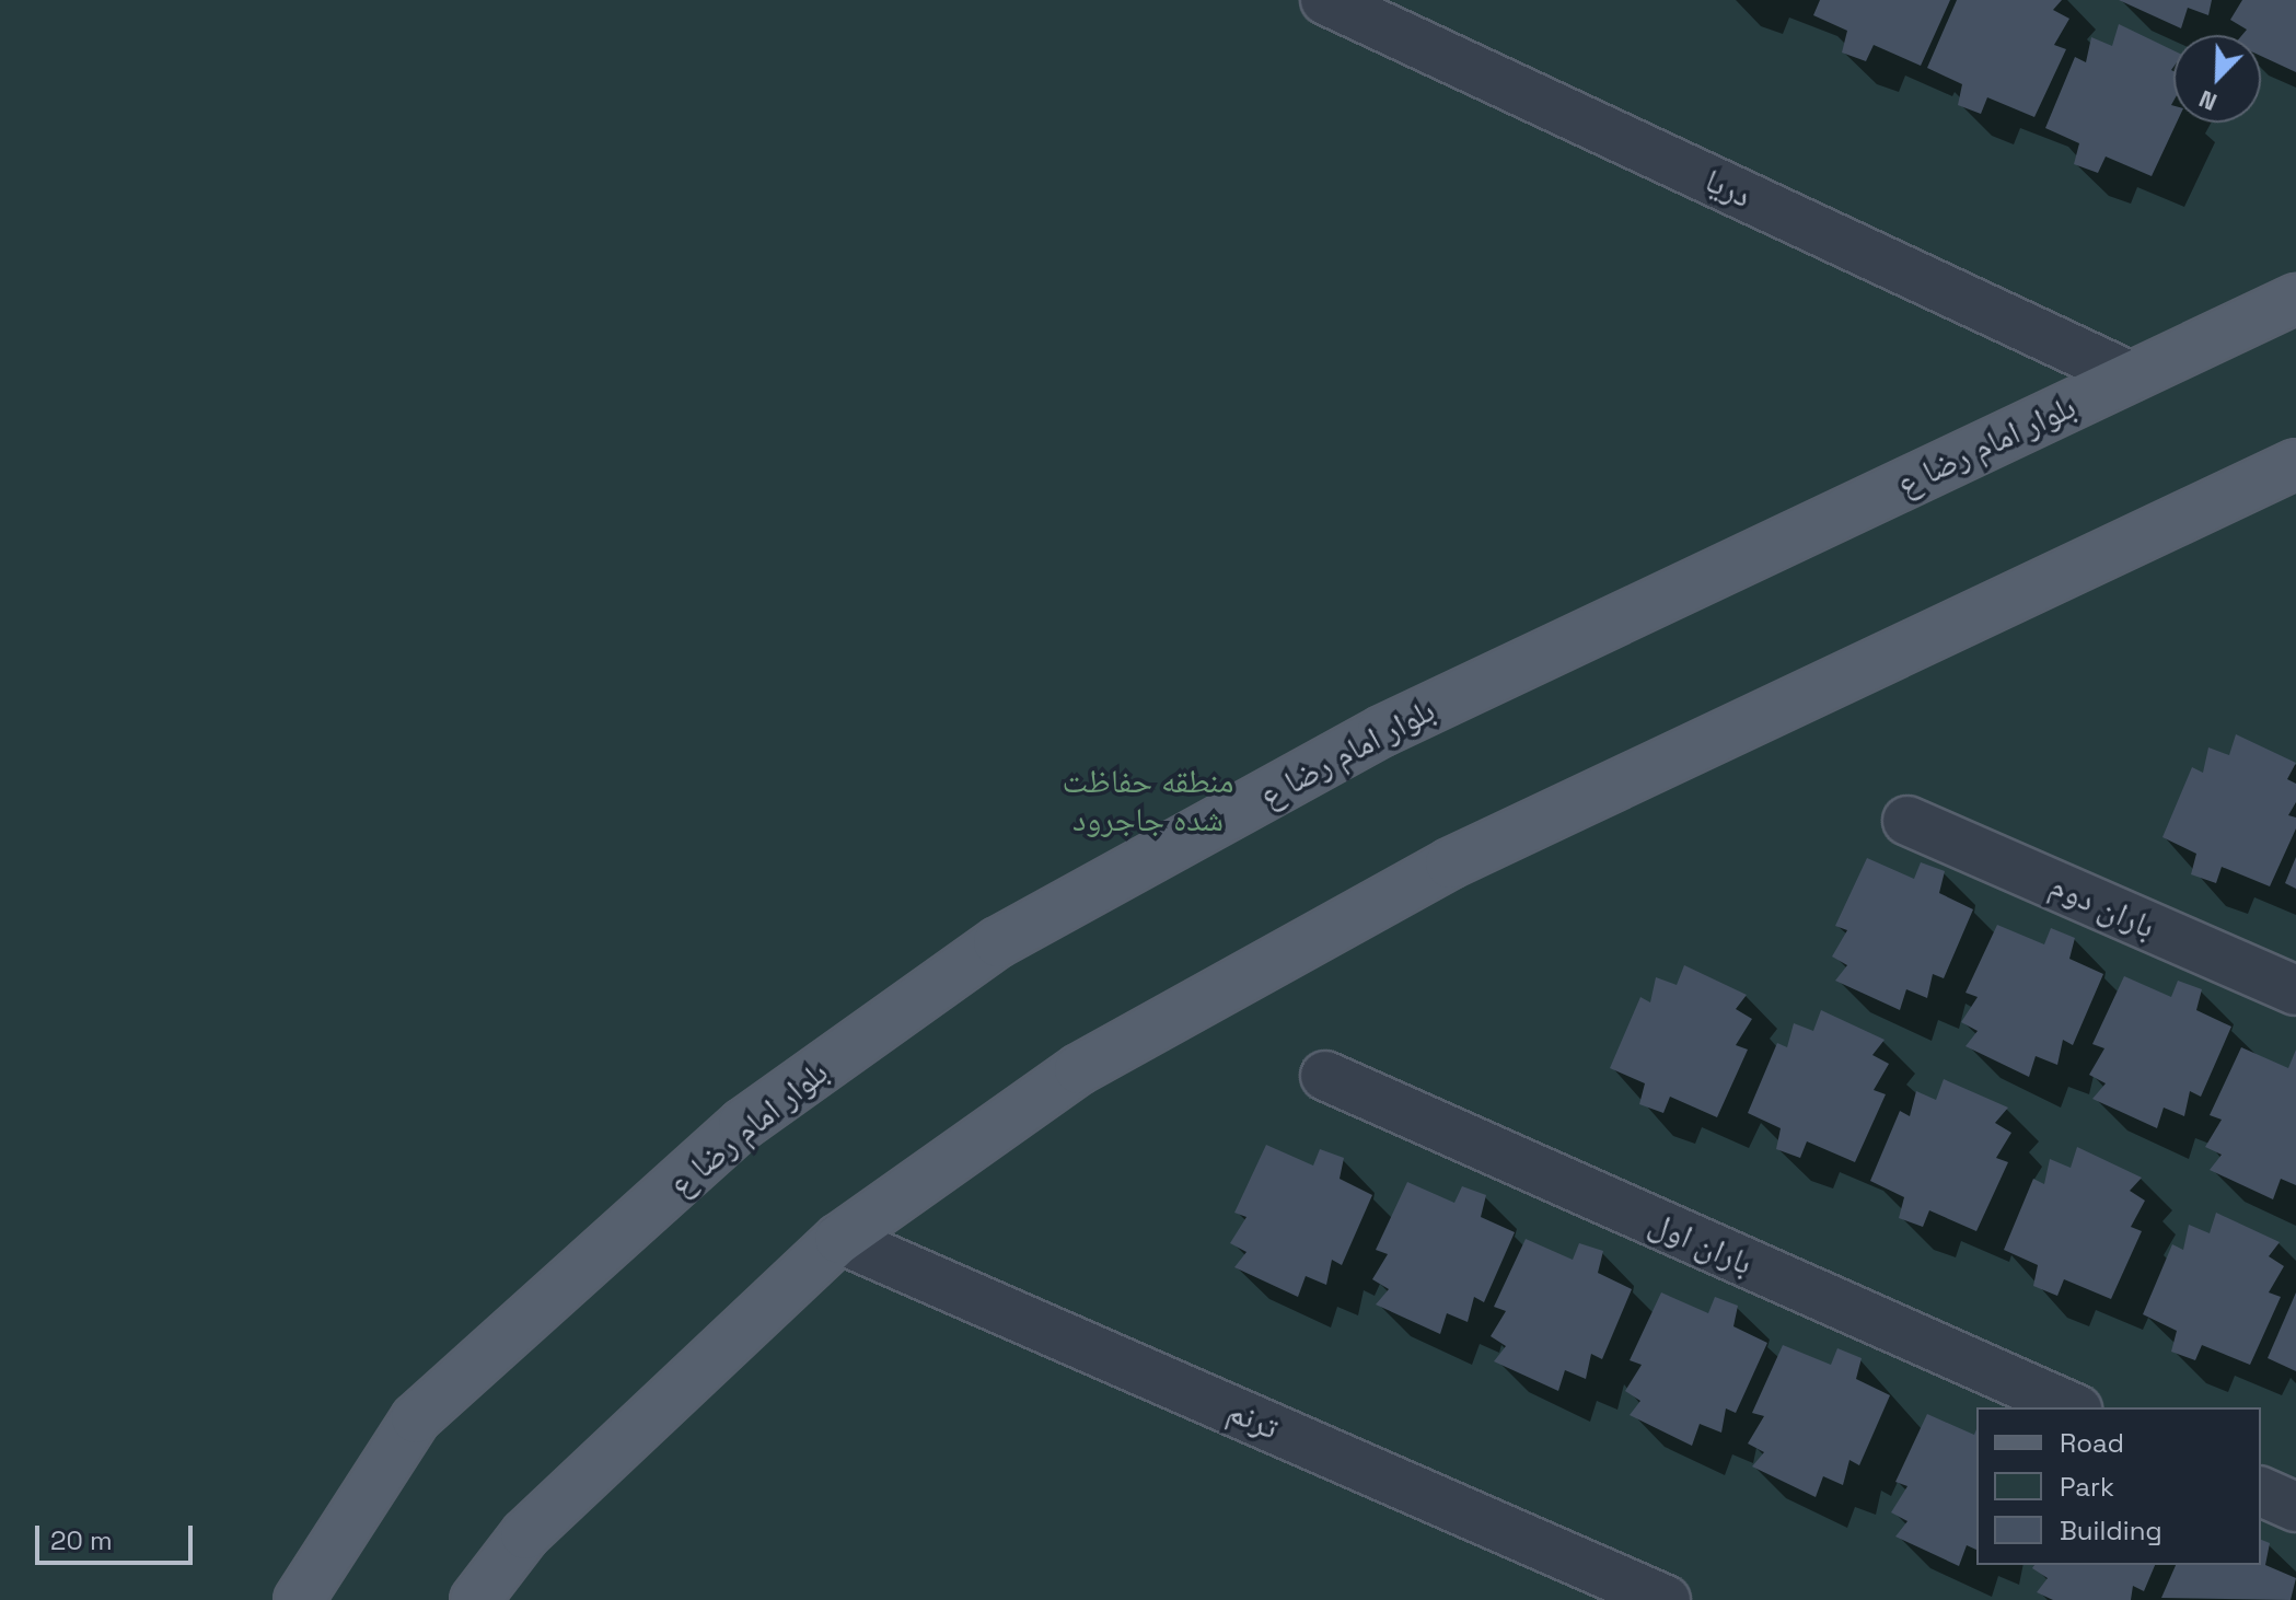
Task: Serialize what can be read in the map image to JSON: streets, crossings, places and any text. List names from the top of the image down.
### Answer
{
  "streets": {
    "main road": ["بلوار امام رضا ع"],
    "street": [
      "دریا",
      "باران دوم",
      "باران اول",
      "ترنم"
    ]
  },
  "crossings": [
    ["دریا", "بلوار امام رضا ع"]
  ],
  "parks": ["منطقه حفاظت شده جاجرود"],
  "legend": ["Road", "Park", "Building"],
  "scale_bar": "20 m",
  "north": "bottom left"
}
